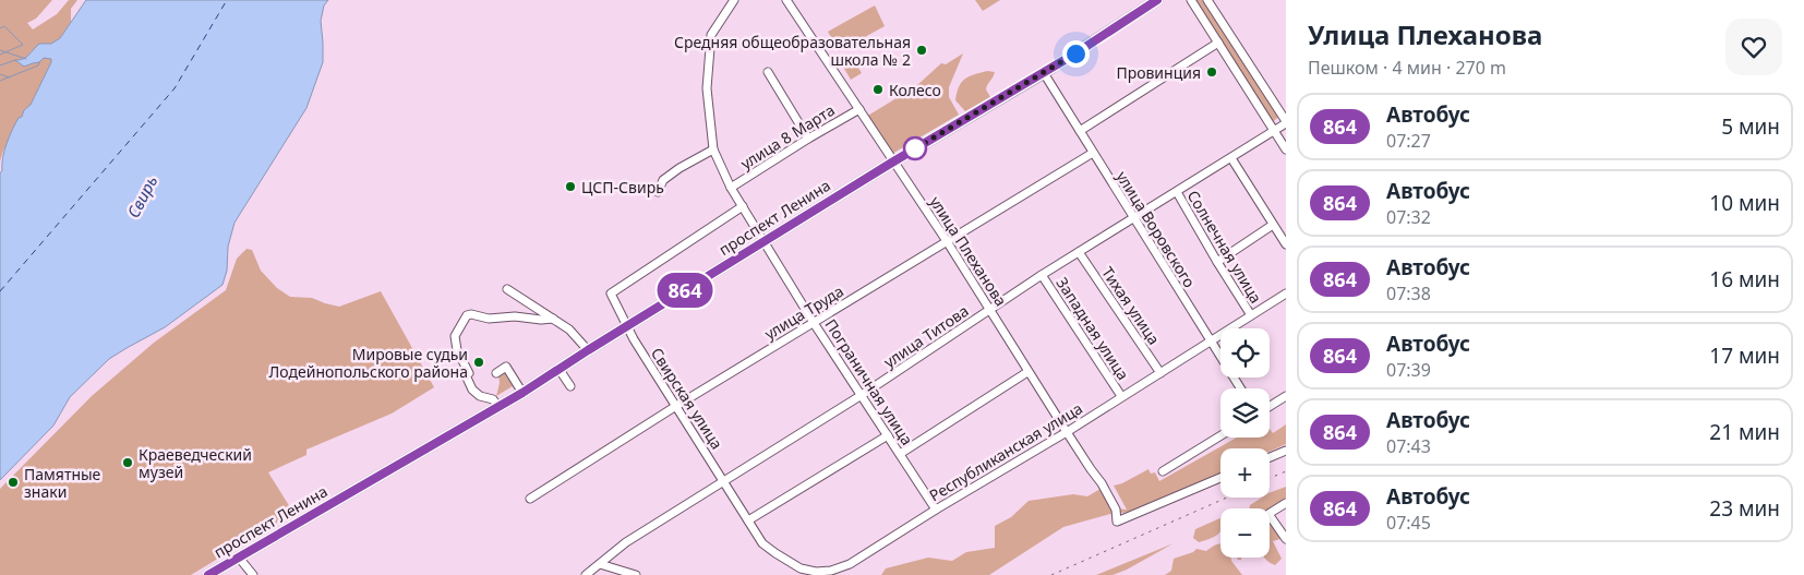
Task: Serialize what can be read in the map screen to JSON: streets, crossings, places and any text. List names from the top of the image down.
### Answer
{
  "streets": {
    "main road": ["проспект Ленина"],
    "street": [
      "улица 8 Марта",
      "улица Воровского",
      "Солнечная улица",
      "улица Плеханова",
      "Тихая улица",
      "улица Труда",
      "Западная улица",
      "улица Титова",
      "Пограничная улица",
      "Свирская улица",
      "Республиканская улица"
    ]
  },
  "crossings": [
    ["улица 8 Марта", "улица Плеханова"],
    ["улица 8 Марта", "Пограничная улица"],
    ["проспект Ленина", "улица Воровского"],
    ["проспект Ленина", "улица Плеханова"],
    ["проспект Ленина", "Пограничная улица"],
    ["проспект Ленина", "Свирская улица"],
    ["улица Воровского", "улица Труда"],
    ["улица Воровского", "улица Титова"],
    ["улица Воровского", "Республиканская улица"],
    ["Солнечная улица", "улица Титова"],
    ["Солнечная улица", "Республиканская улица"],
    ["улица Плеханова", "улица Труда"],
    ["улица Плеханова", "улица Титова"],
    ["улица Плеханова", "Республиканская улица"],
    ["Тихая улица", "улица Титова"],
    ["Тихая улица", "Республиканская улица"],
    ["улица Труда", "Пограничная улица"],
    ["улица Труда", "Свирская улица"],
    ["Западная улица", "улица Титова"],
    ["Западная улица", "Республиканская улица"],
    ["улица Титова", "Пограничная улица"],
    ["улица Титова", "Свирская улица"],
    ["Пограничная улица", "Свирская улица"],
    ["Пограничная улица", "Республиканская улица"],
    ["Свирская улица", "Республиканская улица"]
  ],
  "water": ["Свирь"],
  "places": [
    "Средняя общеобразовательная школа № 2",
    "Провинция",
    "Колесо",
    "ЦСП-Свирь",
    "Мировые судьи Лодейнопольского района",
    "Краеведческий музей",
    "Памятные знаки"
  ],
  "lines": ["bus line 864"],
  "page": {
    "on_map": "864",
    "heading": ["Улица Плеханова", "Пешком · 4 мин · 270 m"],
    "list": [
      {
        "mark": "864",
        "name": "Автобус",
        "note": "07:27",
        "value": "5 мин"
      },
      {
        "mark": "864",
        "name": "Автобус",
        "note": "07:32",
        "value": "10 мин"
      },
      {
        "mark": "864",
        "name": "Автобус",
        "note": "07:38",
        "value": "16 мин"
      },
      {
        "mark": "864",
        "name": "Автобус",
        "note": "07:39",
        "value": "17 мин"
      },
      {
        "mark": "864",
        "name": "Автобус",
        "note": "07:43",
        "value": "21 мин"
      },
      {
        "mark": "864",
        "name": "Автобус",
        "note": "07:45",
        "value": "23 мин"
      }
    ],
    "map_buttons": ["+", "−"]
  }
}
